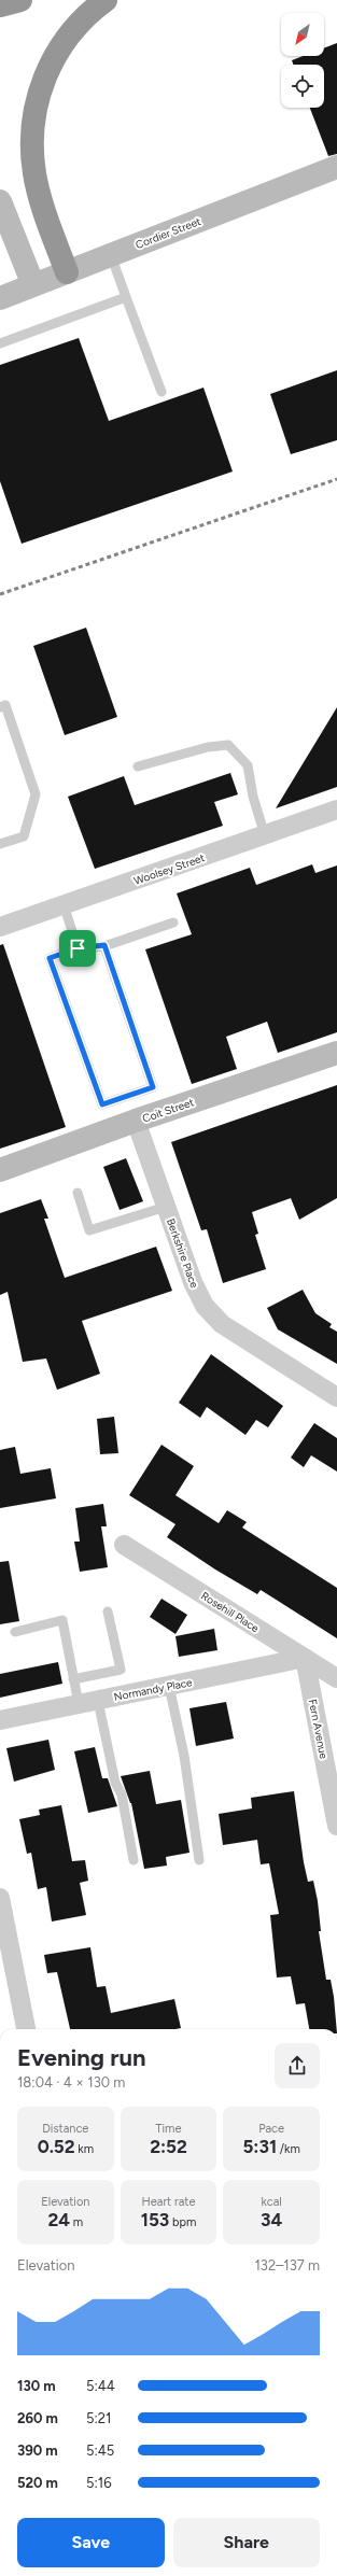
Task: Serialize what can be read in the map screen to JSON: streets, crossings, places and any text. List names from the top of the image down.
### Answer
{
  "streets": {
    "main road": ["Cordier Street", "Coit Street"],
    "street": [
      "Woolsey Street",
      "Berkshire Place",
      "Rosehill Place",
      "Normandy Place",
      "Fern Avenue"
    ]
  },
  "crossings": [
    ["Coit Street", "Berkshire Place"],
    ["Rosehill Place", "Normandy Place"],
    ["Rosehill Place", "Fern Avenue"],
    ["Normandy Place", "Fern Avenue"]
  ],
  "north": "bottom left",
  "page": {
    "heading": ["Evening run", "18:04 · 4 × 130 m"],
    "stats": [
      ["Distance", "0.52 km"],
      ["Time", "2:52"],
      ["Pace", "5:31 /km"],
      ["Elevation", "24 m"],
      ["Heart rate", "153 bpm"],
      ["kcal", "34"]
    ],
    "chart": ["Elevation", "132–137 m"],
    "list": [
      {
        "name": "130 m",
        "note": "5:44"
      },
      {
        "name": "260 m",
        "note": "5:21"
      },
      {
        "name": "390 m",
        "note": "5:45"
      },
      {
        "name": "520 m",
        "note": "5:16"
      }
    ],
    "buttons": ["Save", "Share"]
  }
}
